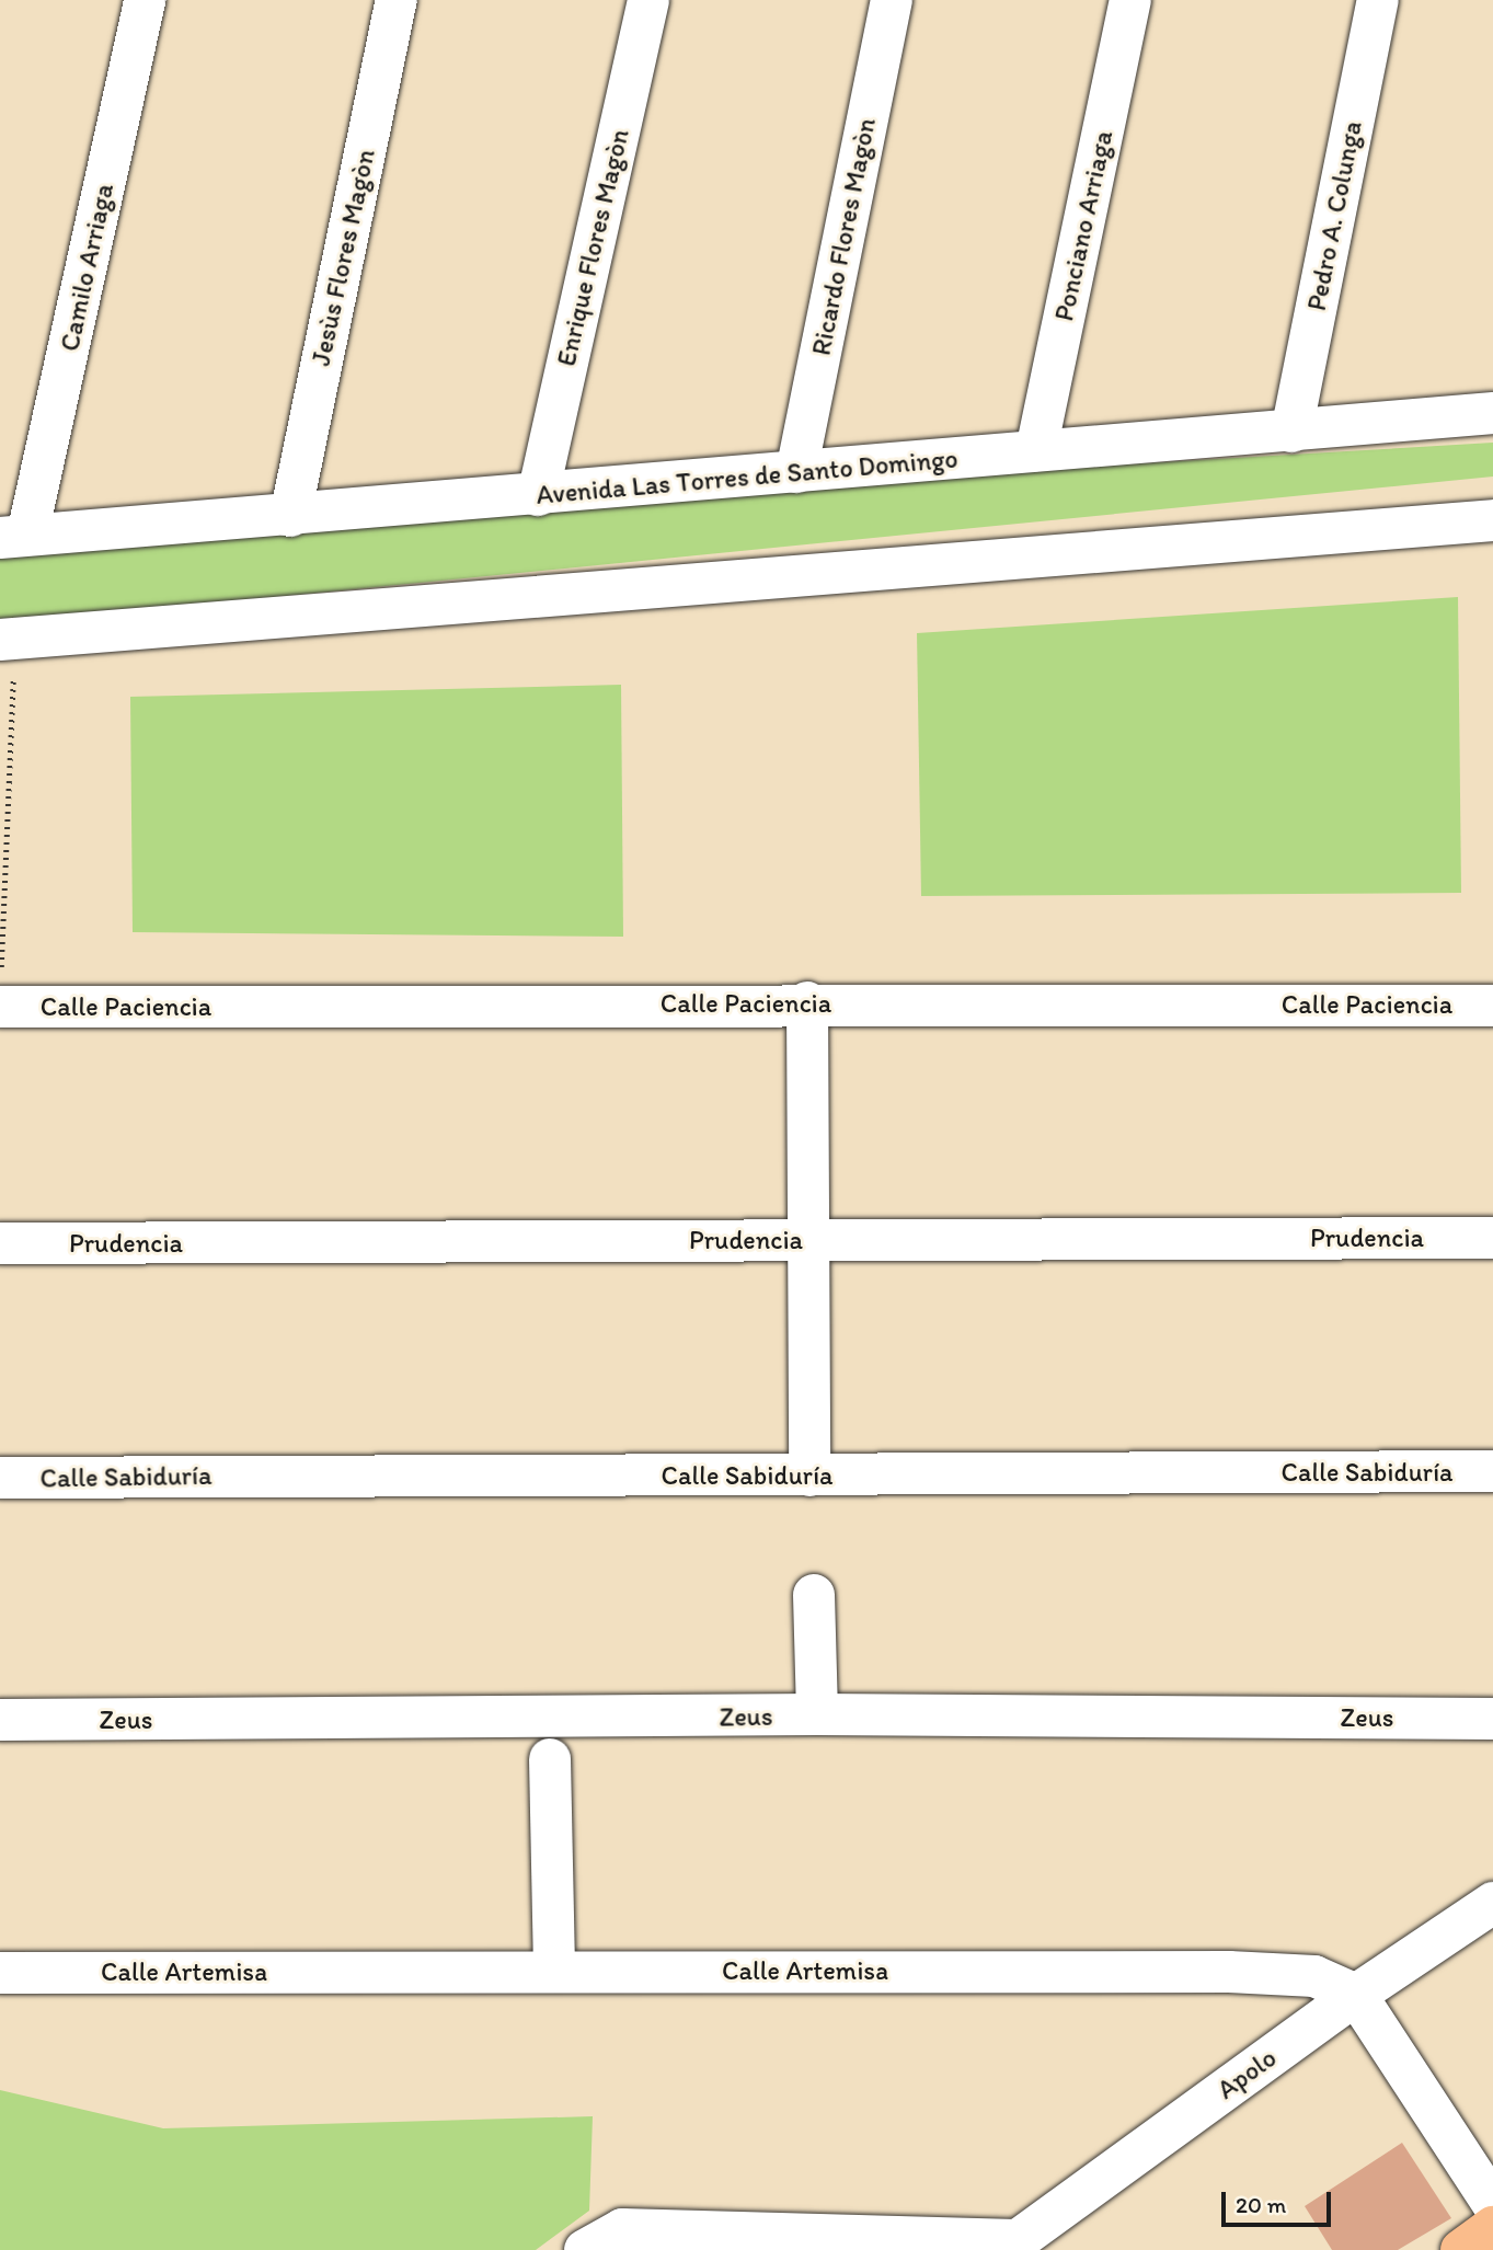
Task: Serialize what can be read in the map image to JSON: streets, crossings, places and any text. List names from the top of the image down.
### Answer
{
  "streets": {
    "street": [
      "Pedro A. Colunga",
      "Ponciano Arriaga",
      "Ricardo Flores Magòn",
      "Enrique Flores Magòn",
      "Jesùs Flores Magòn",
      "Camilo Arriaga",
      "Avenida Las Torres de Santo Domingo",
      "Calle Paciencia",
      "Prudencia",
      "Calle Sabiduría",
      "Zeus",
      "Calle Artemisa",
      "Apolo"
    ]
  },
  "crossings": [
    ["Pedro A. Colunga", "Avenida Las Torres de Santo Domingo"],
    ["Ponciano Arriaga", "Avenida Las Torres de Santo Domingo"],
    ["Ricardo Flores Magòn", "Avenida Las Torres de Santo Domingo"],
    ["Enrique Flores Magòn", "Avenida Las Torres de Santo Domingo"],
    ["Jesùs Flores Magòn", "Avenida Las Torres de Santo Domingo"],
    ["Camilo Arriaga", "Avenida Las Torres de Santo Domingo"],
    ["Calle Artemisa", "Apolo"]
  ],
  "scale_bar": "20 m"
}
